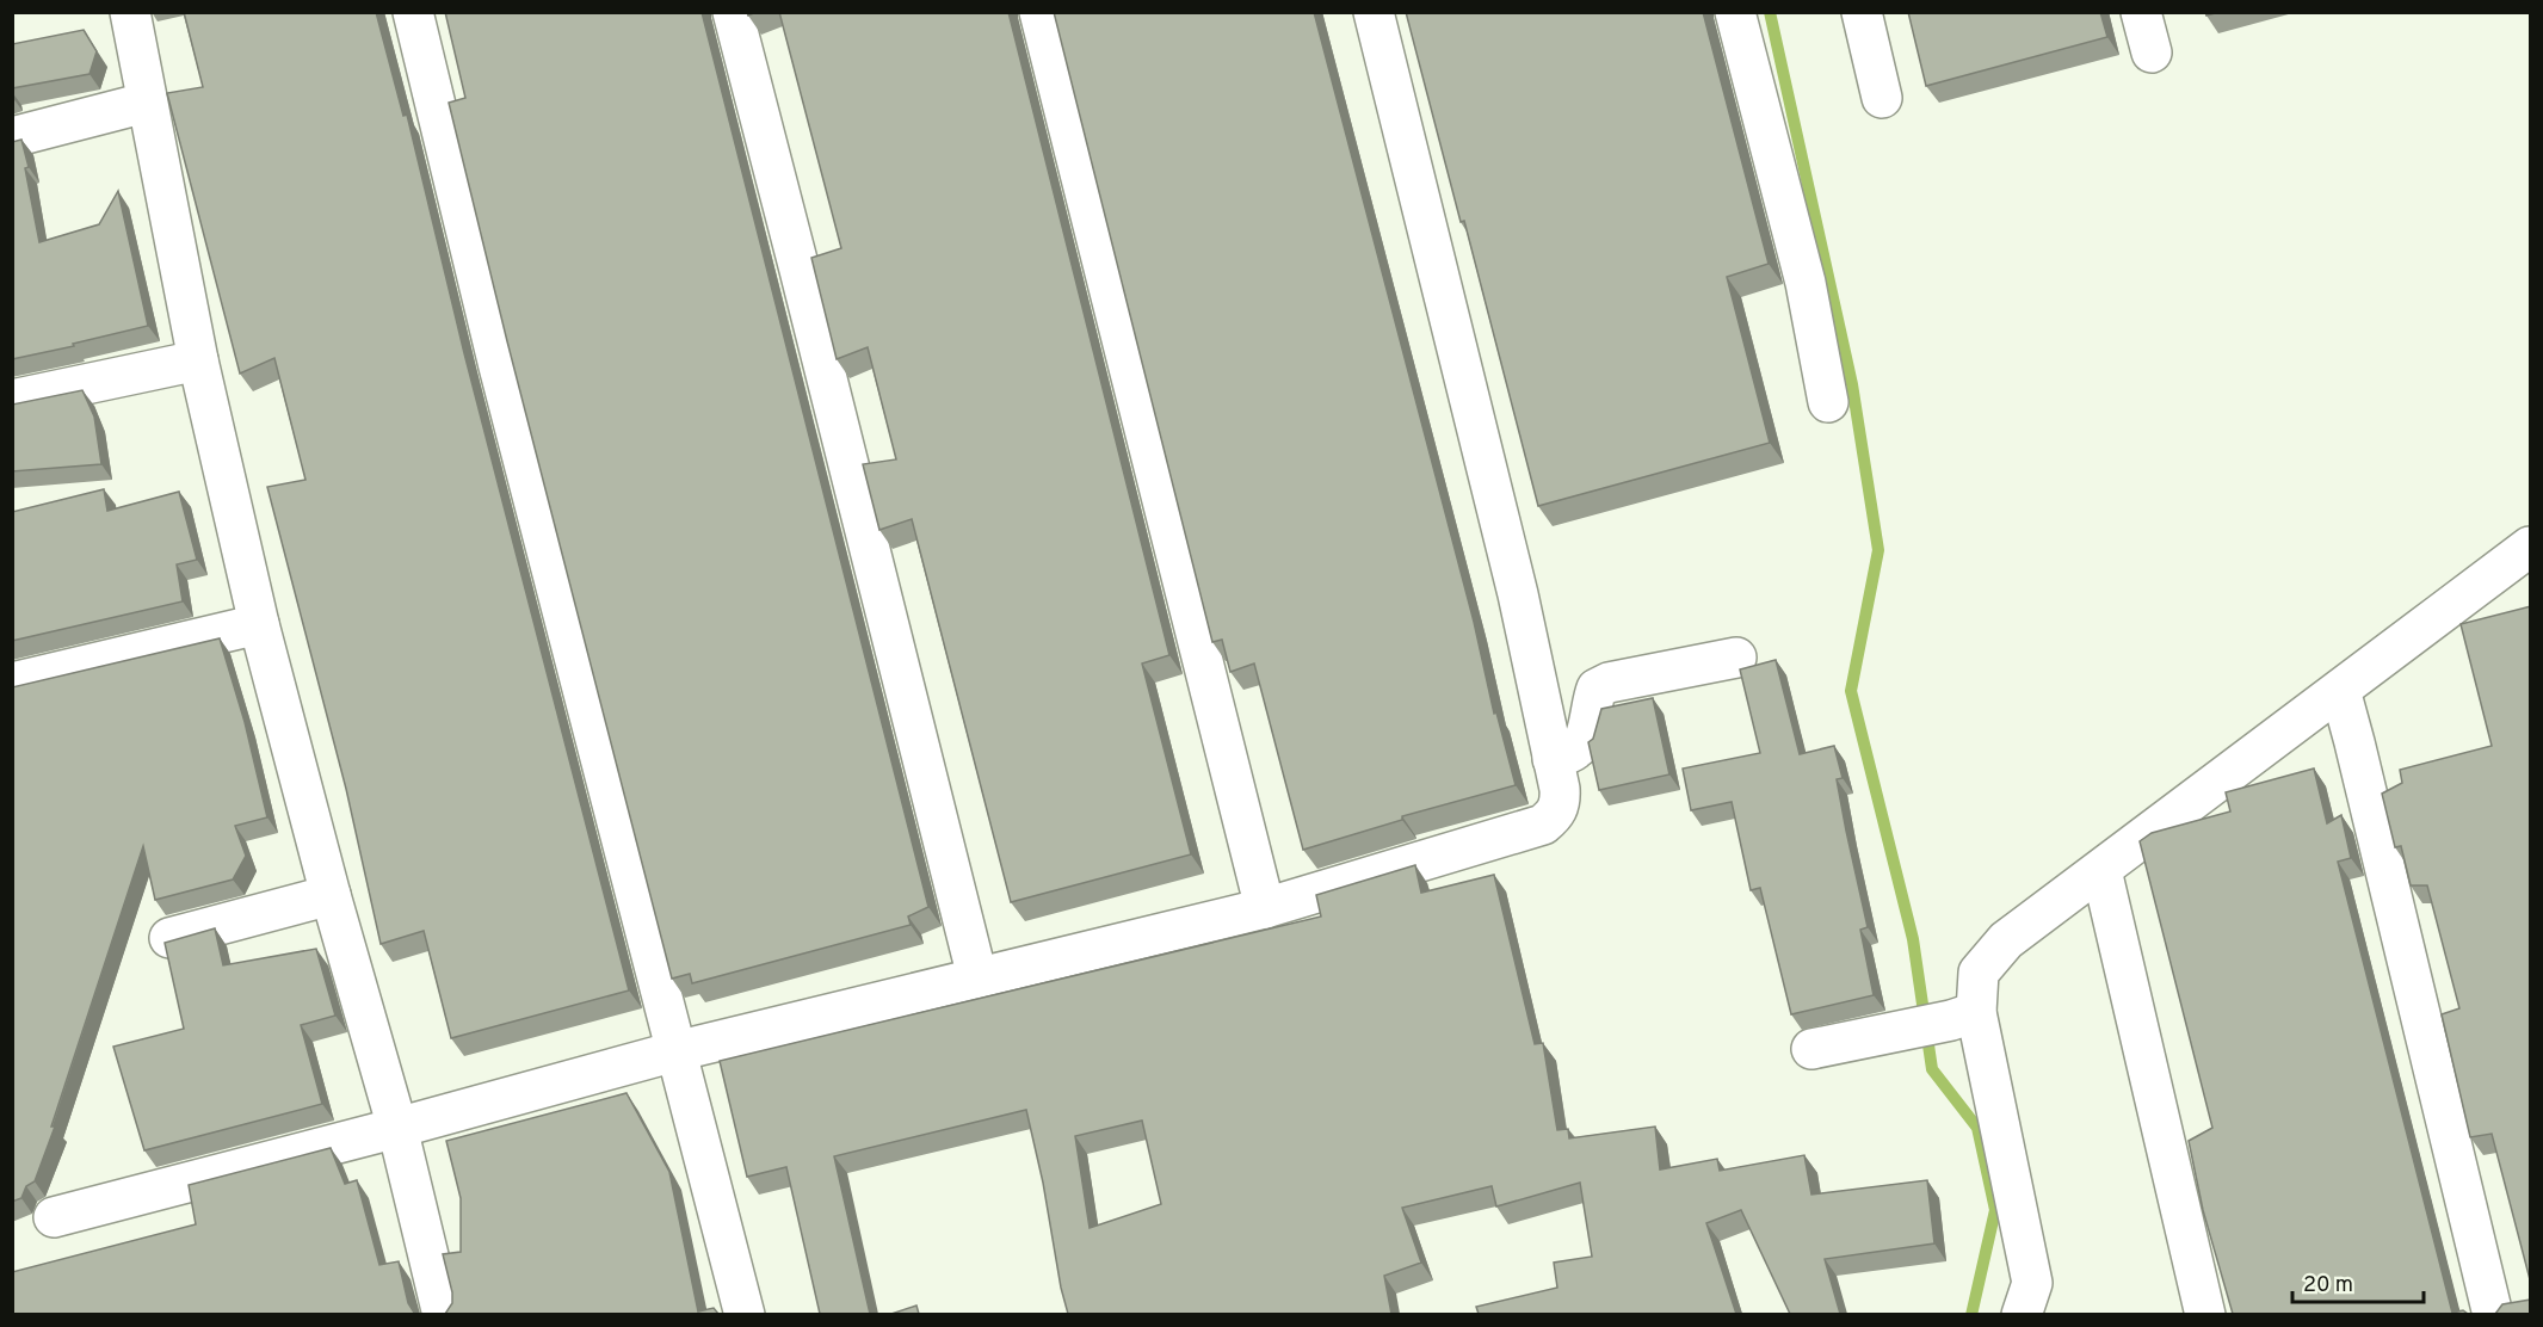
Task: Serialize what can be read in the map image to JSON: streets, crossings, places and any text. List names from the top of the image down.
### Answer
{
  "scale_bar": "20 m"
}
